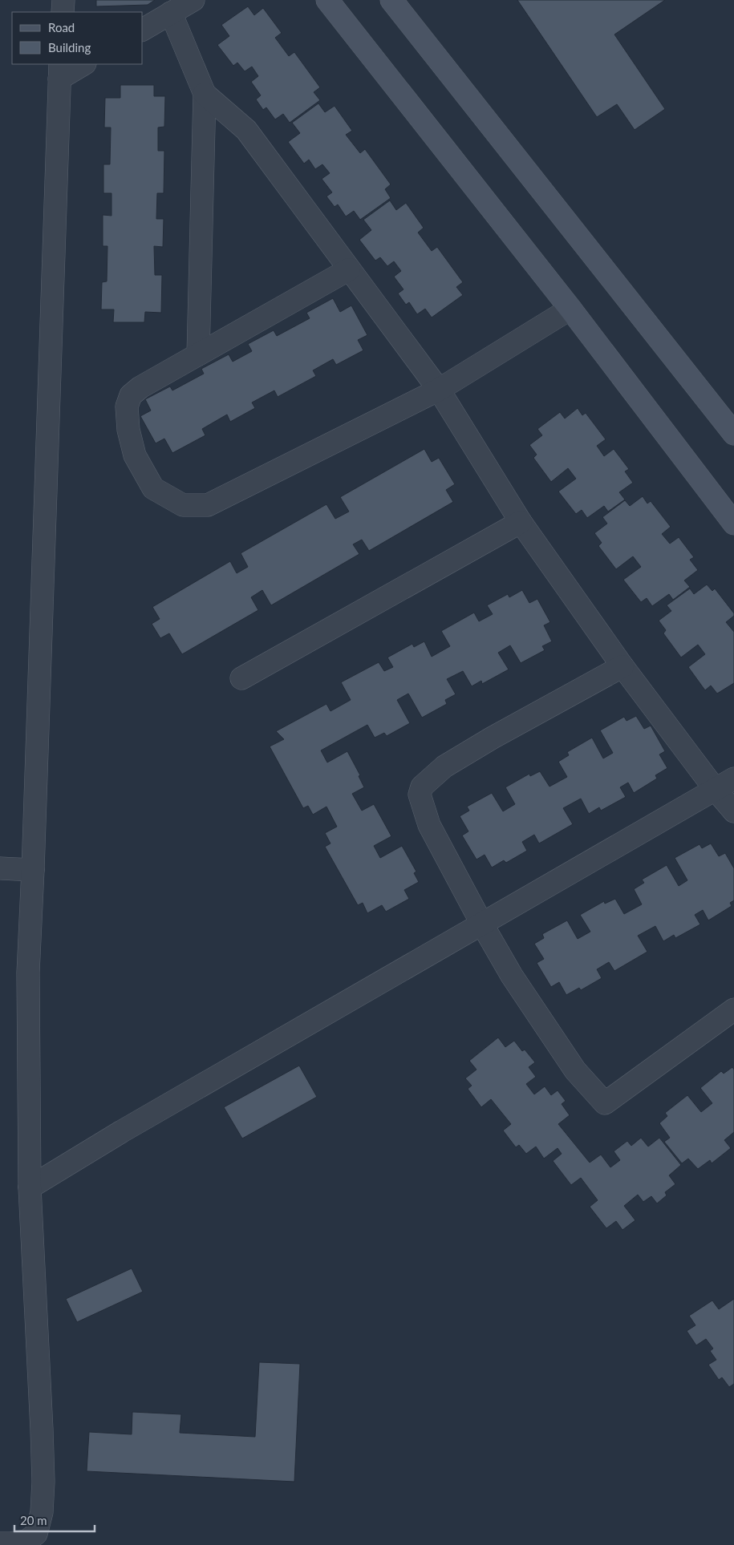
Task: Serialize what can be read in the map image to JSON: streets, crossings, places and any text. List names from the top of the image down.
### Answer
{
  "legend": ["Road", "Building"],
  "scale_bar": "20 m"
}
